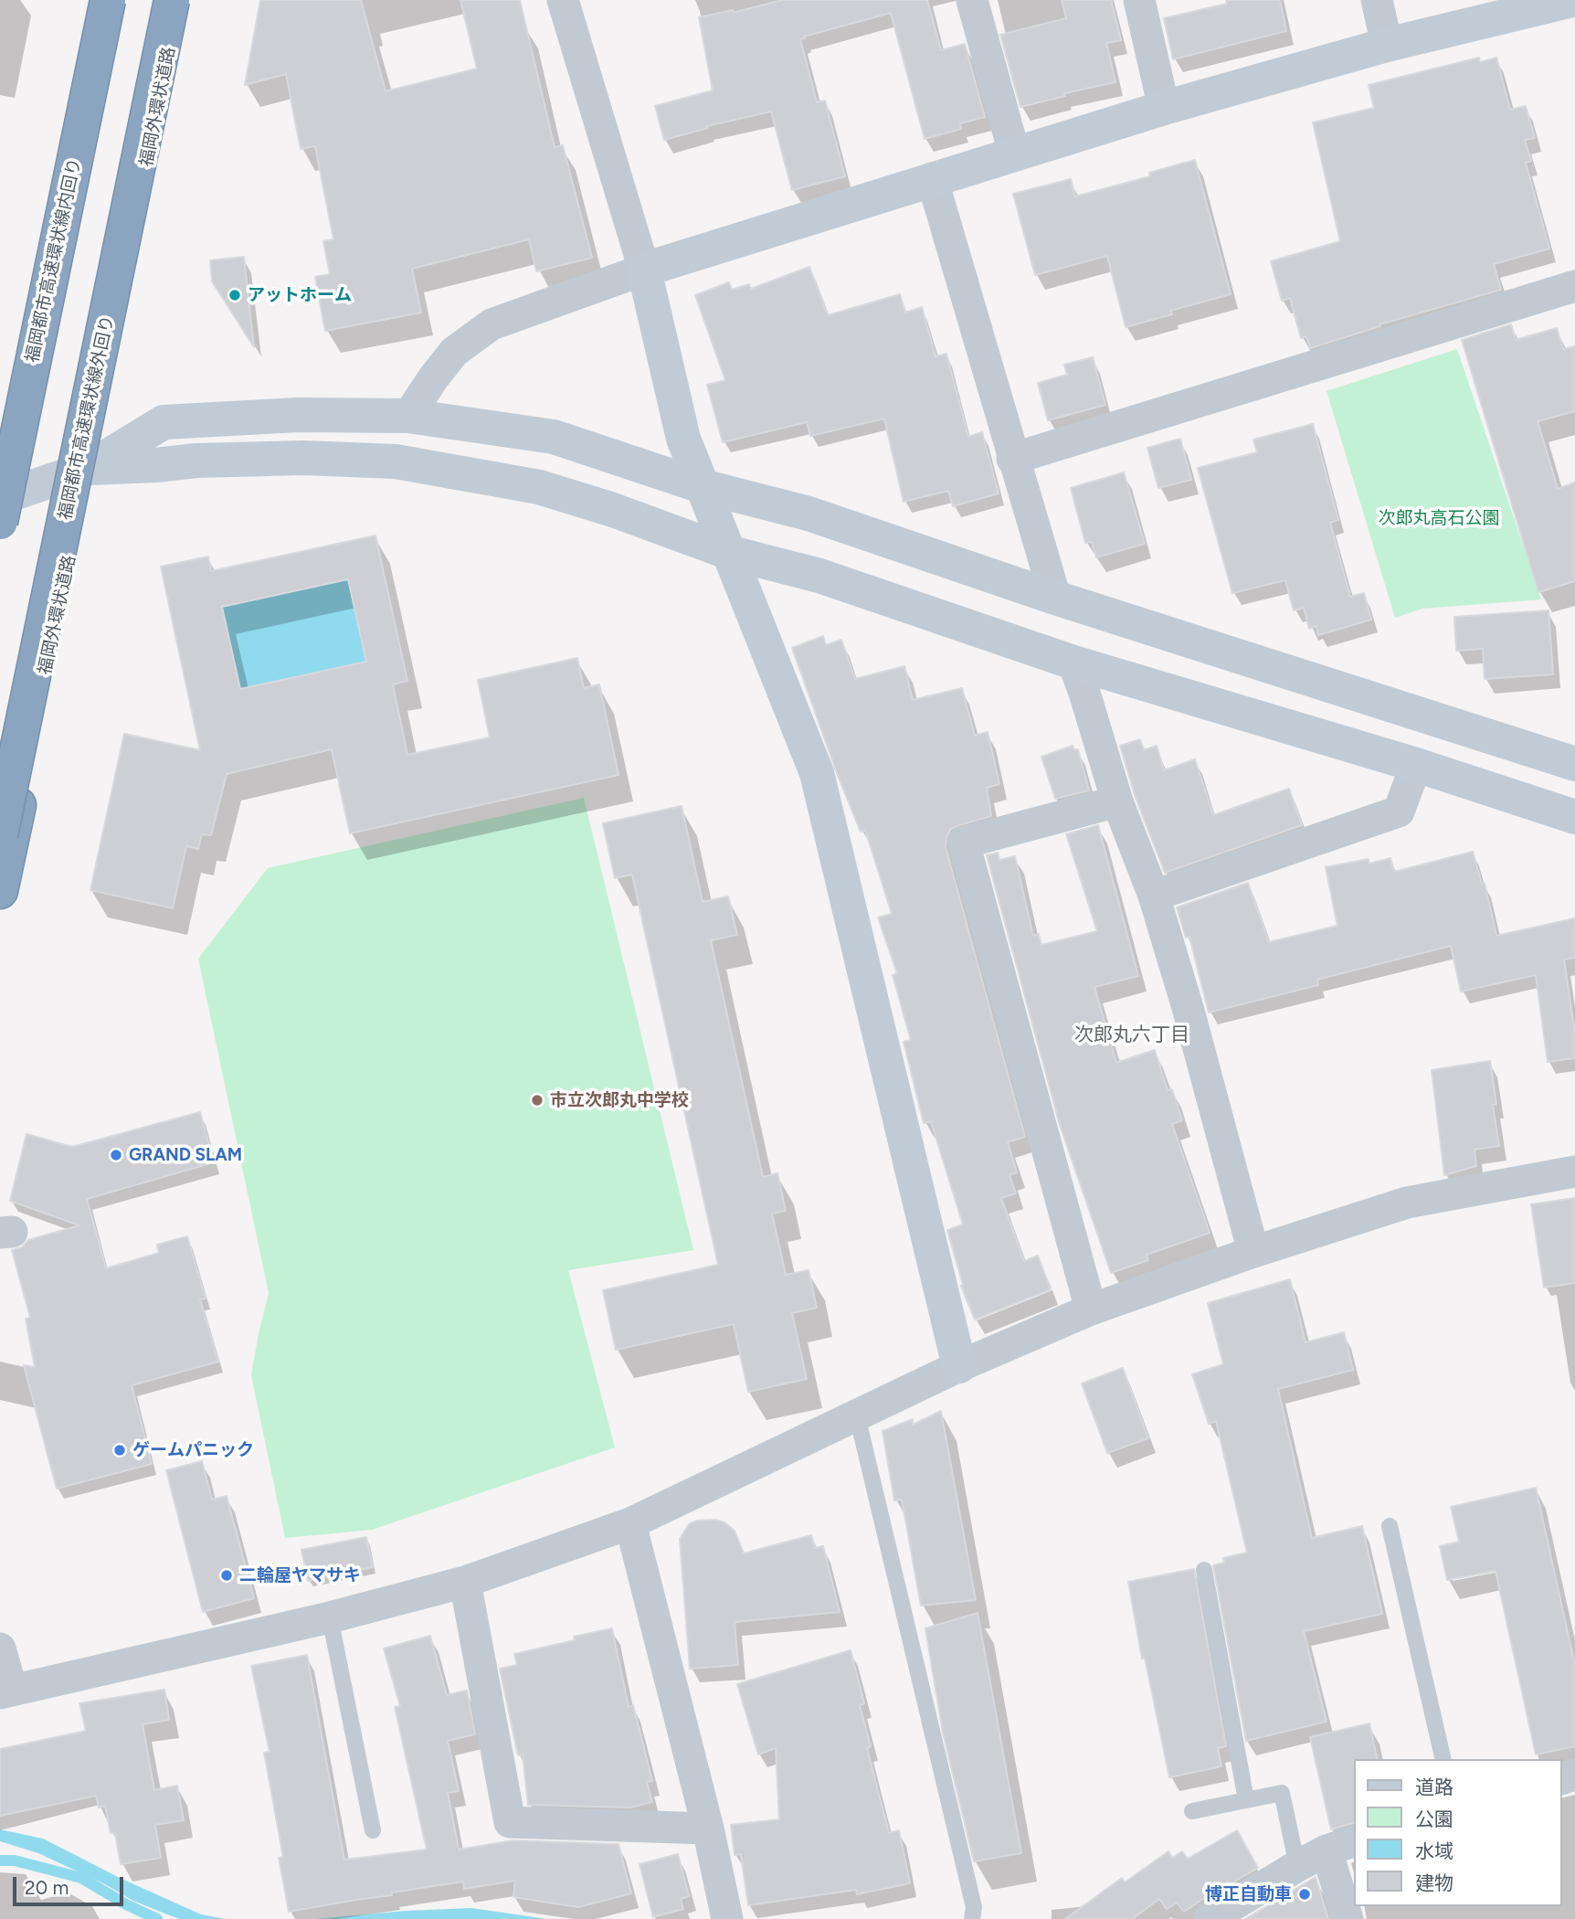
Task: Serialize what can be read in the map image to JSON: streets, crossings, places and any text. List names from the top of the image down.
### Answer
{
  "streets": {
    "highway": ["福岡外環状道路", "福岡都市高速環状線内回り", "福岡都市高速環状線外回り"]
  },
  "districts": ["次郎丸六丁目"],
  "parks": ["次郎丸高石公園"],
  "places": [
    "アットホーム",
    "市立次郎丸中学校",
    "GRAND SLAM",
    "ゲームパニック",
    "二輪屋ヤマサキ",
    "博正自動車"
  ],
  "legend": [
    "道路",
    "公園",
    "水域",
    "建物"
  ],
  "scale_bar": "20 m"
}
